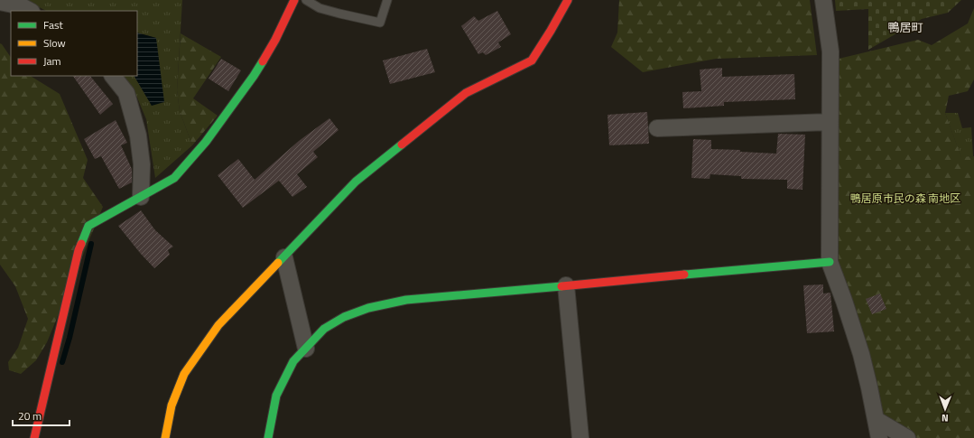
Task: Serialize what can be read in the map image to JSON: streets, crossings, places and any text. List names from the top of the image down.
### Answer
{
  "districts": ["鴨居町"],
  "parks": ["鴨居原市民の森 南地区"],
  "legend": ["Fast", "Slow", "Jam"],
  "scale_bar": "20 m",
  "north": "bottom"
}
